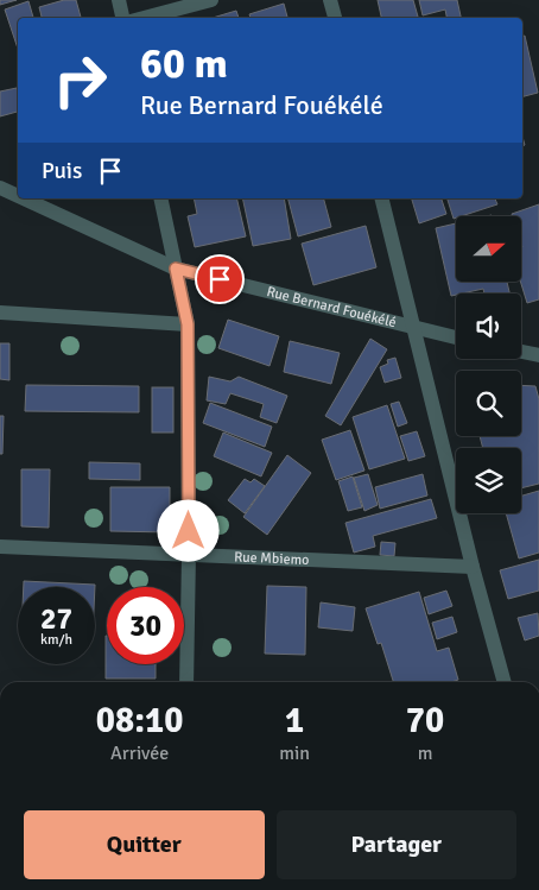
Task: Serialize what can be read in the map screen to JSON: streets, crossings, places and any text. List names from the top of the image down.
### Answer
{
  "streets": {
    "street": ["Rue Bernard Fouékélé", "Rue Mbiemo"]
  },
  "north": "right",
  "page": {
    "turn": ["60 m", "Rue Bernard Fouékélé"],
    "then": "Puis",
    "speed": "27 km/h",
    "limit": "30",
    "eta": [
      "08:10",
      "Arrivée",
      "1",
      "min",
      "70",
      "m"
    ],
    "buttons": ["Quitter", "Partager"]
  }
}
